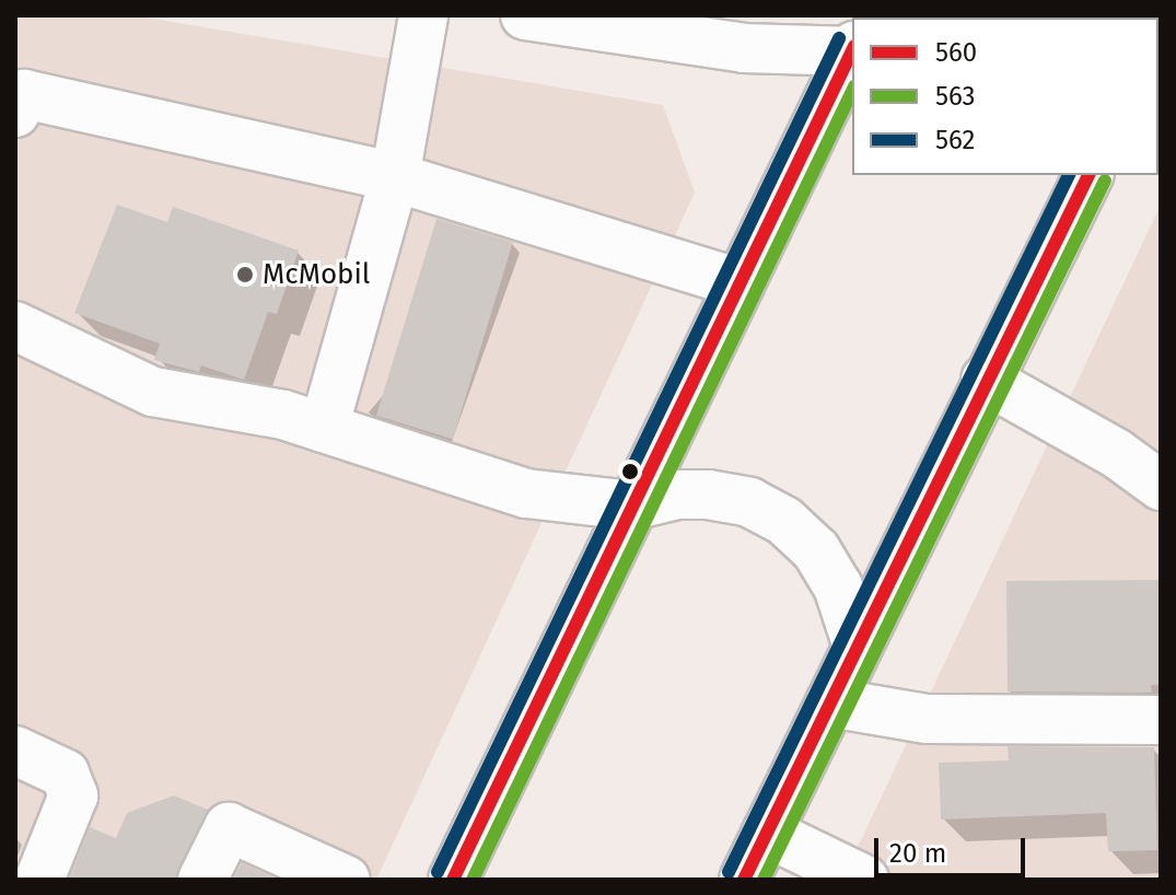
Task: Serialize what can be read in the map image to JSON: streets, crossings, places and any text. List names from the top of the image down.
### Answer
{
  "places": ["McMobil"],
  "lines": ["transit line 562", "transit line 560", "transit line 563"],
  "legend": ["560", "563", "562"],
  "scale_bar": "20 m"
}
